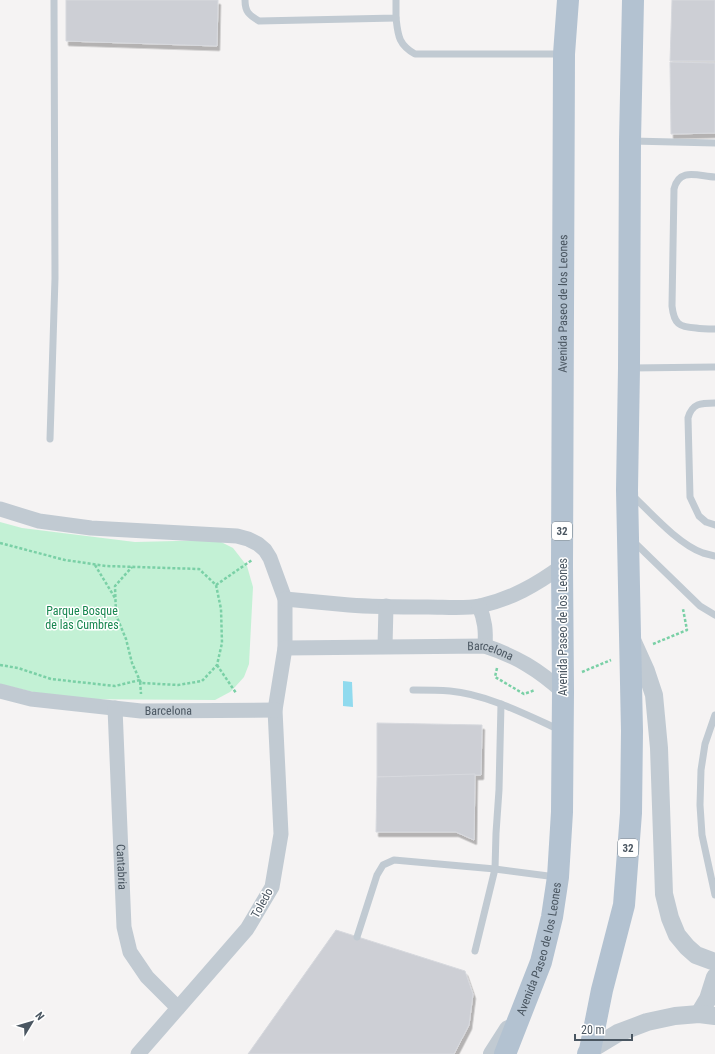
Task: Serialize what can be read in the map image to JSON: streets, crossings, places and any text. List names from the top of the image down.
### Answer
{
  "streets": {
    "main road": ["Avenida Paseo de los Leones", "32"],
    "street": ["Barcelona", "Cantabria", "Toledo"]
  },
  "crossings": [
    ["Avenida Paseo de los Leones", "Barcelona"],
    ["Barcelona", "Cantabria"],
    ["Barcelona", "Toledo"],
    ["Cantabria", "Toledo"]
  ],
  "parks": ["Parque Bosque de las Cumbres"],
  "scale_bar": "20 m",
  "north": "top right"
}
